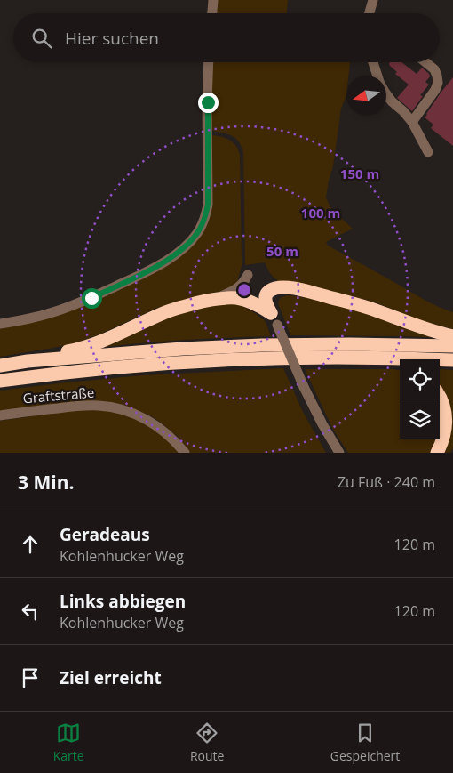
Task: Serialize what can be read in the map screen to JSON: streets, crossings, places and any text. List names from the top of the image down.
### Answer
{
  "streets": {
    "street": ["Graftstraße"]
  },
  "north": "left",
  "page": {
    "search": "Hier suchen",
    "heading": ["3 Min.", "Zu Fuß · 240 m"],
    "list": [
      ["Geradeaus", "Kohlenhucker Weg", "120 m"],
      ["Links abbiegen", "Kohlenhucker Weg", "120 m"],
      "Ziel erreicht"
    ],
    "nav": ["Karte", "Route", "Gespeichert"]
  },
  "rings": ["150 m", "100 m", "50 m"]
}
